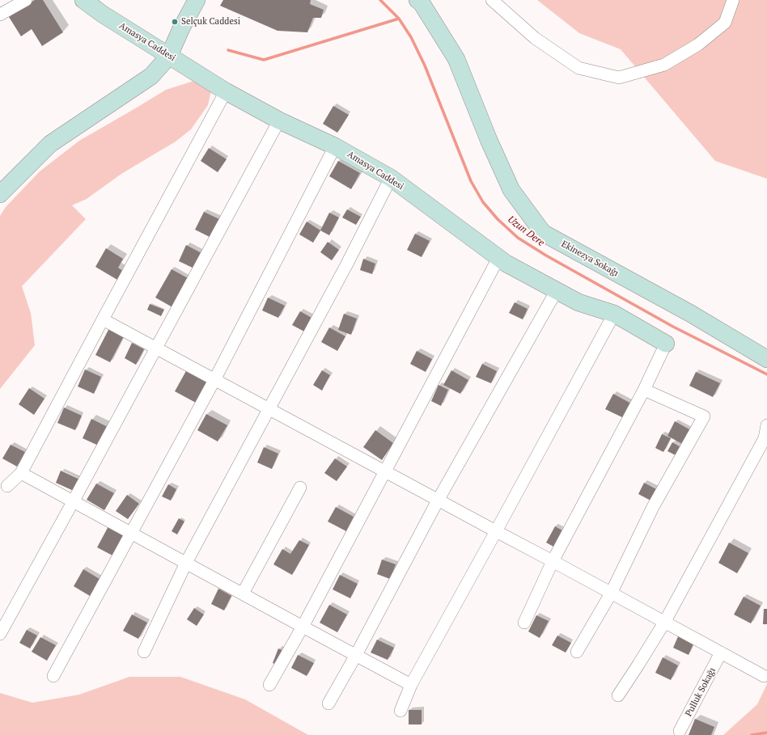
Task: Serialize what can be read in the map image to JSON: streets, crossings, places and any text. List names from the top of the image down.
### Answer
{
  "streets": {
    "street": ["Amasya Caddesi", "Ekinezya Sokağı", "Pulluk Sokağı"]
  },
  "water": ["Uzun Dere"],
  "places": ["Selçuk Caddesi"]
}
